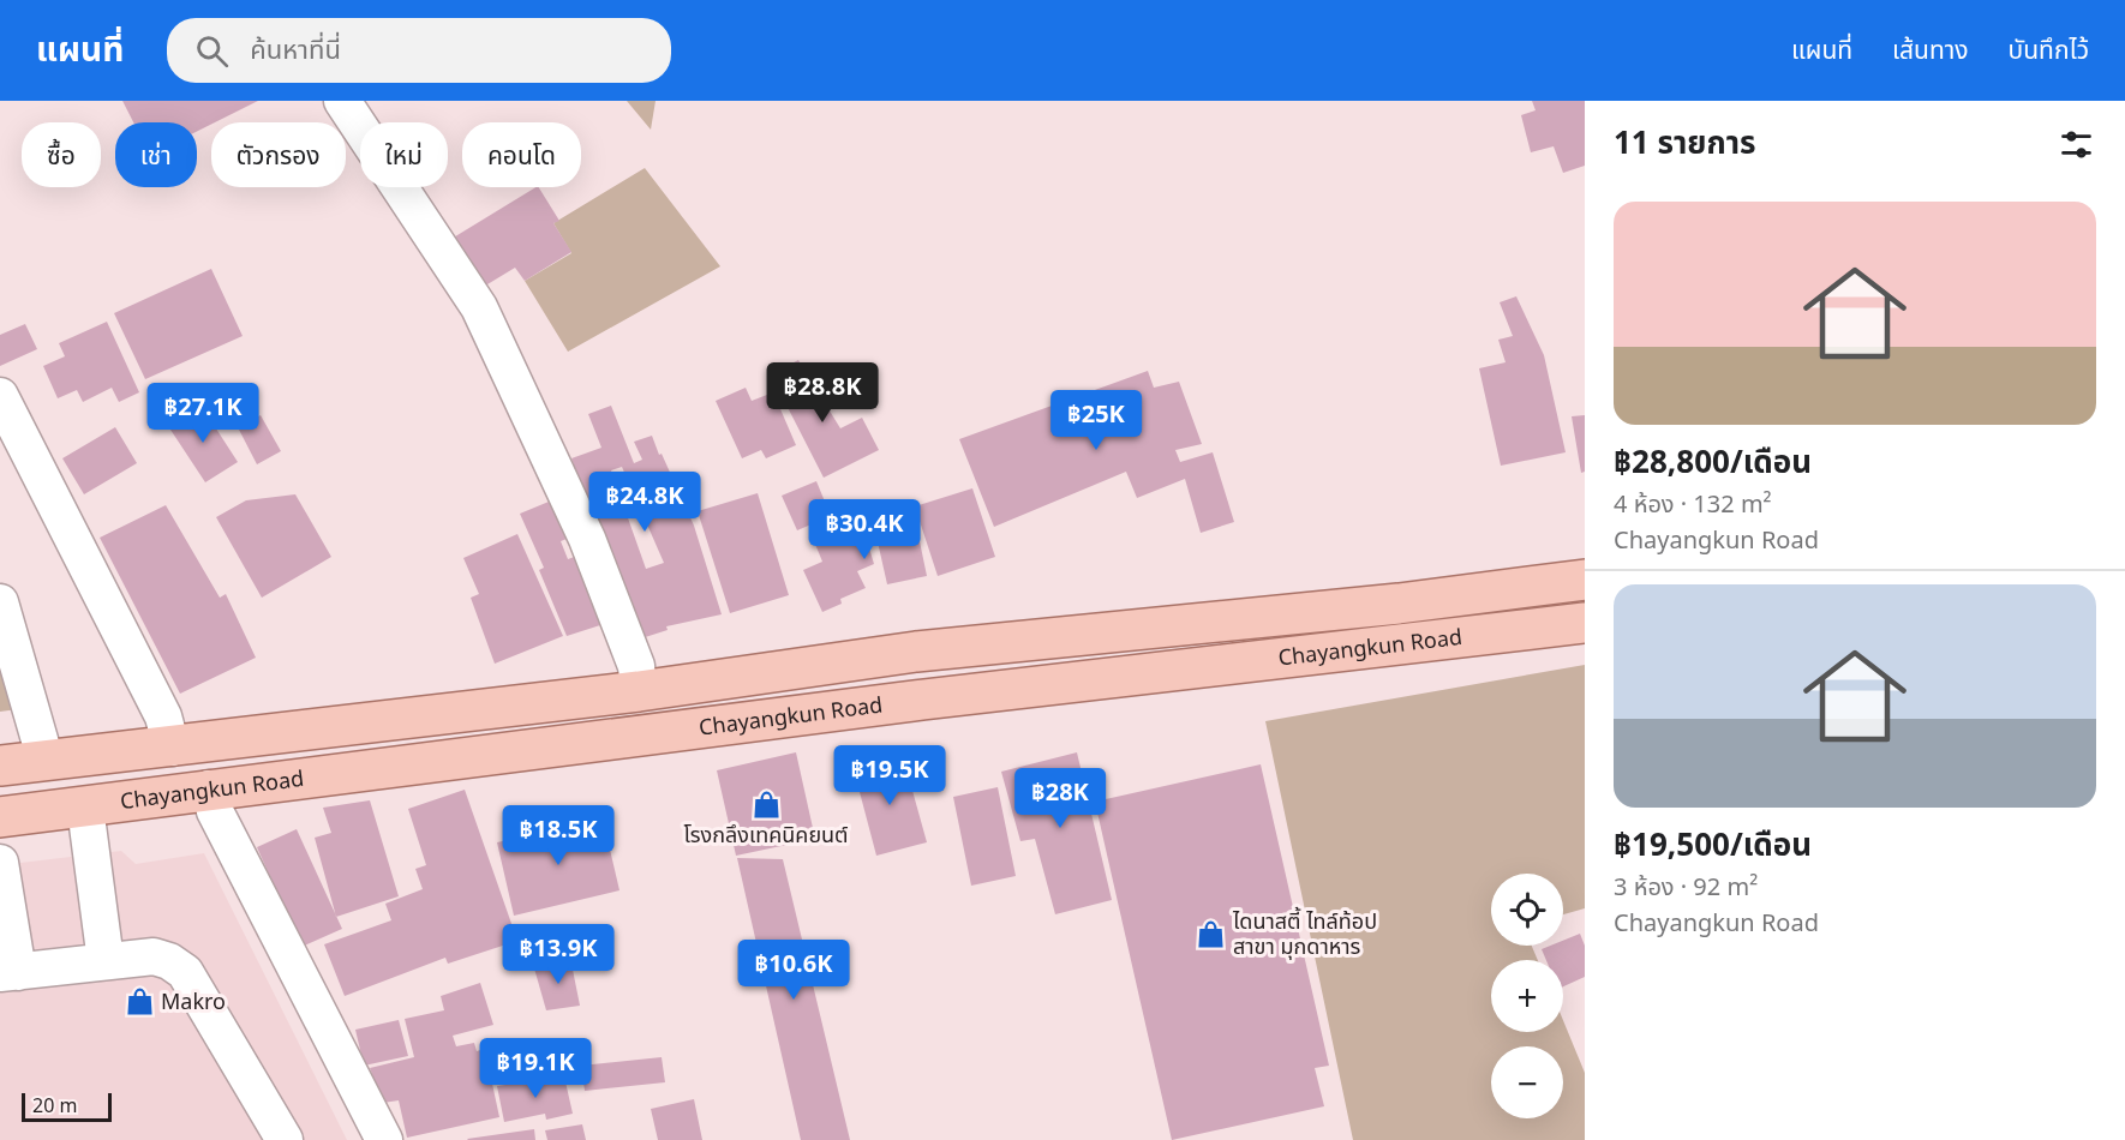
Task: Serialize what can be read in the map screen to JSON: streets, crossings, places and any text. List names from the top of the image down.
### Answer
{
  "streets": {
    "main road": ["Chayangkun Road"]
  },
  "places": {
    "shop": ["โรงกลึงเทคนิคยนต์", "ไดนาสตี้ ไทล์ท้อป สาขา มุกดาหาร", "Makro"]
  },
  "scale_bar": "20 m",
  "page": {
    "header": "แผนที่",
    "search": "ค้นหาที่นี่",
    "nav": ["แผนที่", "เส้นทาง", "บันทึกไว้"],
    "heading": "11 รายการ",
    "chip": [
      "ซื้อ",
      "เช่า",
      "ตัวกรอง",
      "ใหม่",
      "คอนโด"
    ],
    "list": [
      {
        "name": "฿28,800/เดือน",
        "note": "4 ห้อง · 132 m² · Chayangkun Road"
      },
      {
        "name": "฿19,500/เดือน",
        "note": "3 ห้อง · 92 m² · Chayangkun Road"
      }
    ],
    "price": [
      "฿28.8K",
      "฿27.1K",
      "฿25K",
      "฿24.8K",
      "฿30.4K",
      "฿19.5K",
      "฿28K",
      "฿18.5K",
      "฿13.9K",
      "฿10.6K",
      "฿19.1K"
    ],
    "map_buttons": ["+", "−"],
    "scale": "20 m"
  }
}
